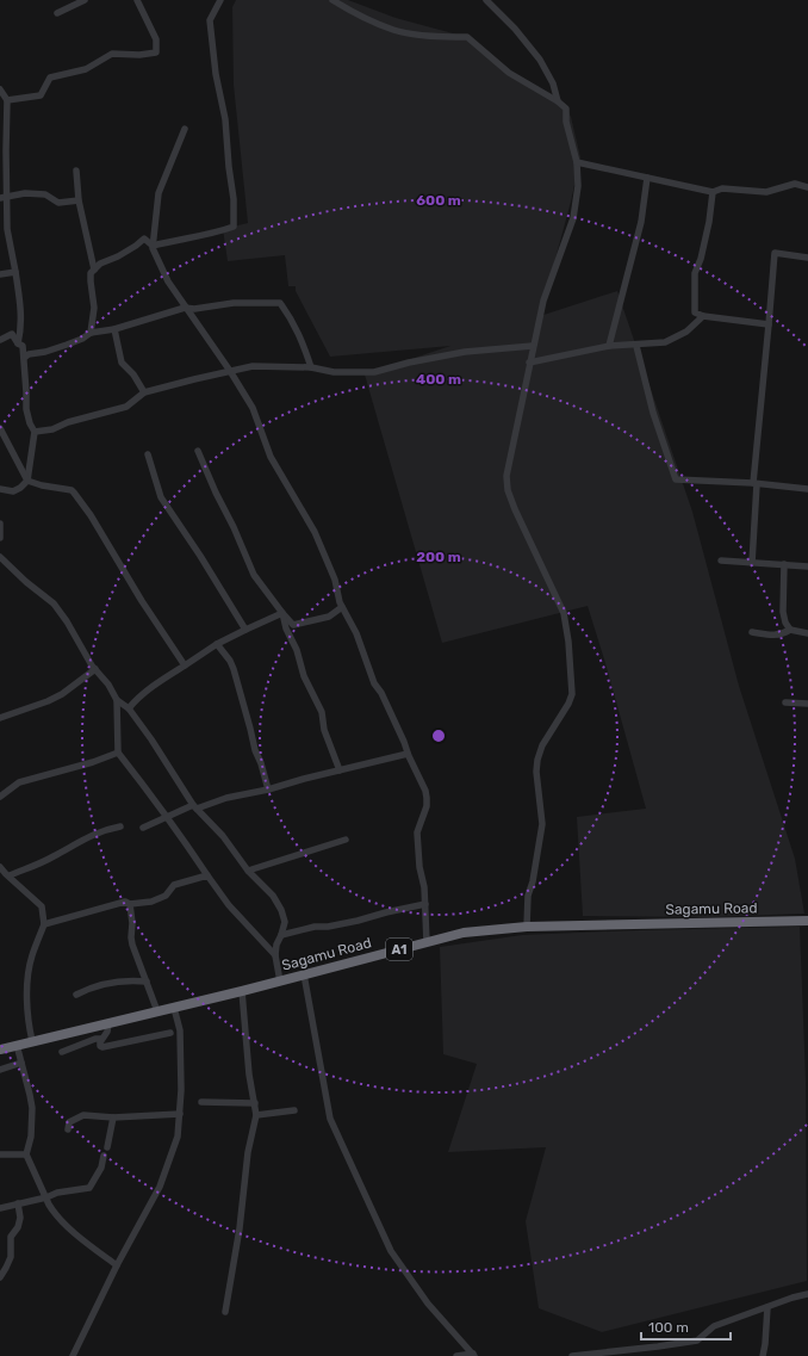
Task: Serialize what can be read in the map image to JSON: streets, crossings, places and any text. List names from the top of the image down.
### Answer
{
  "streets": {
    "highway": ["Sagamu Road", "A1"]
  },
  "scale_bar": "100 m",
  "rings": ["600 m", "400 m", "200 m"]
}
